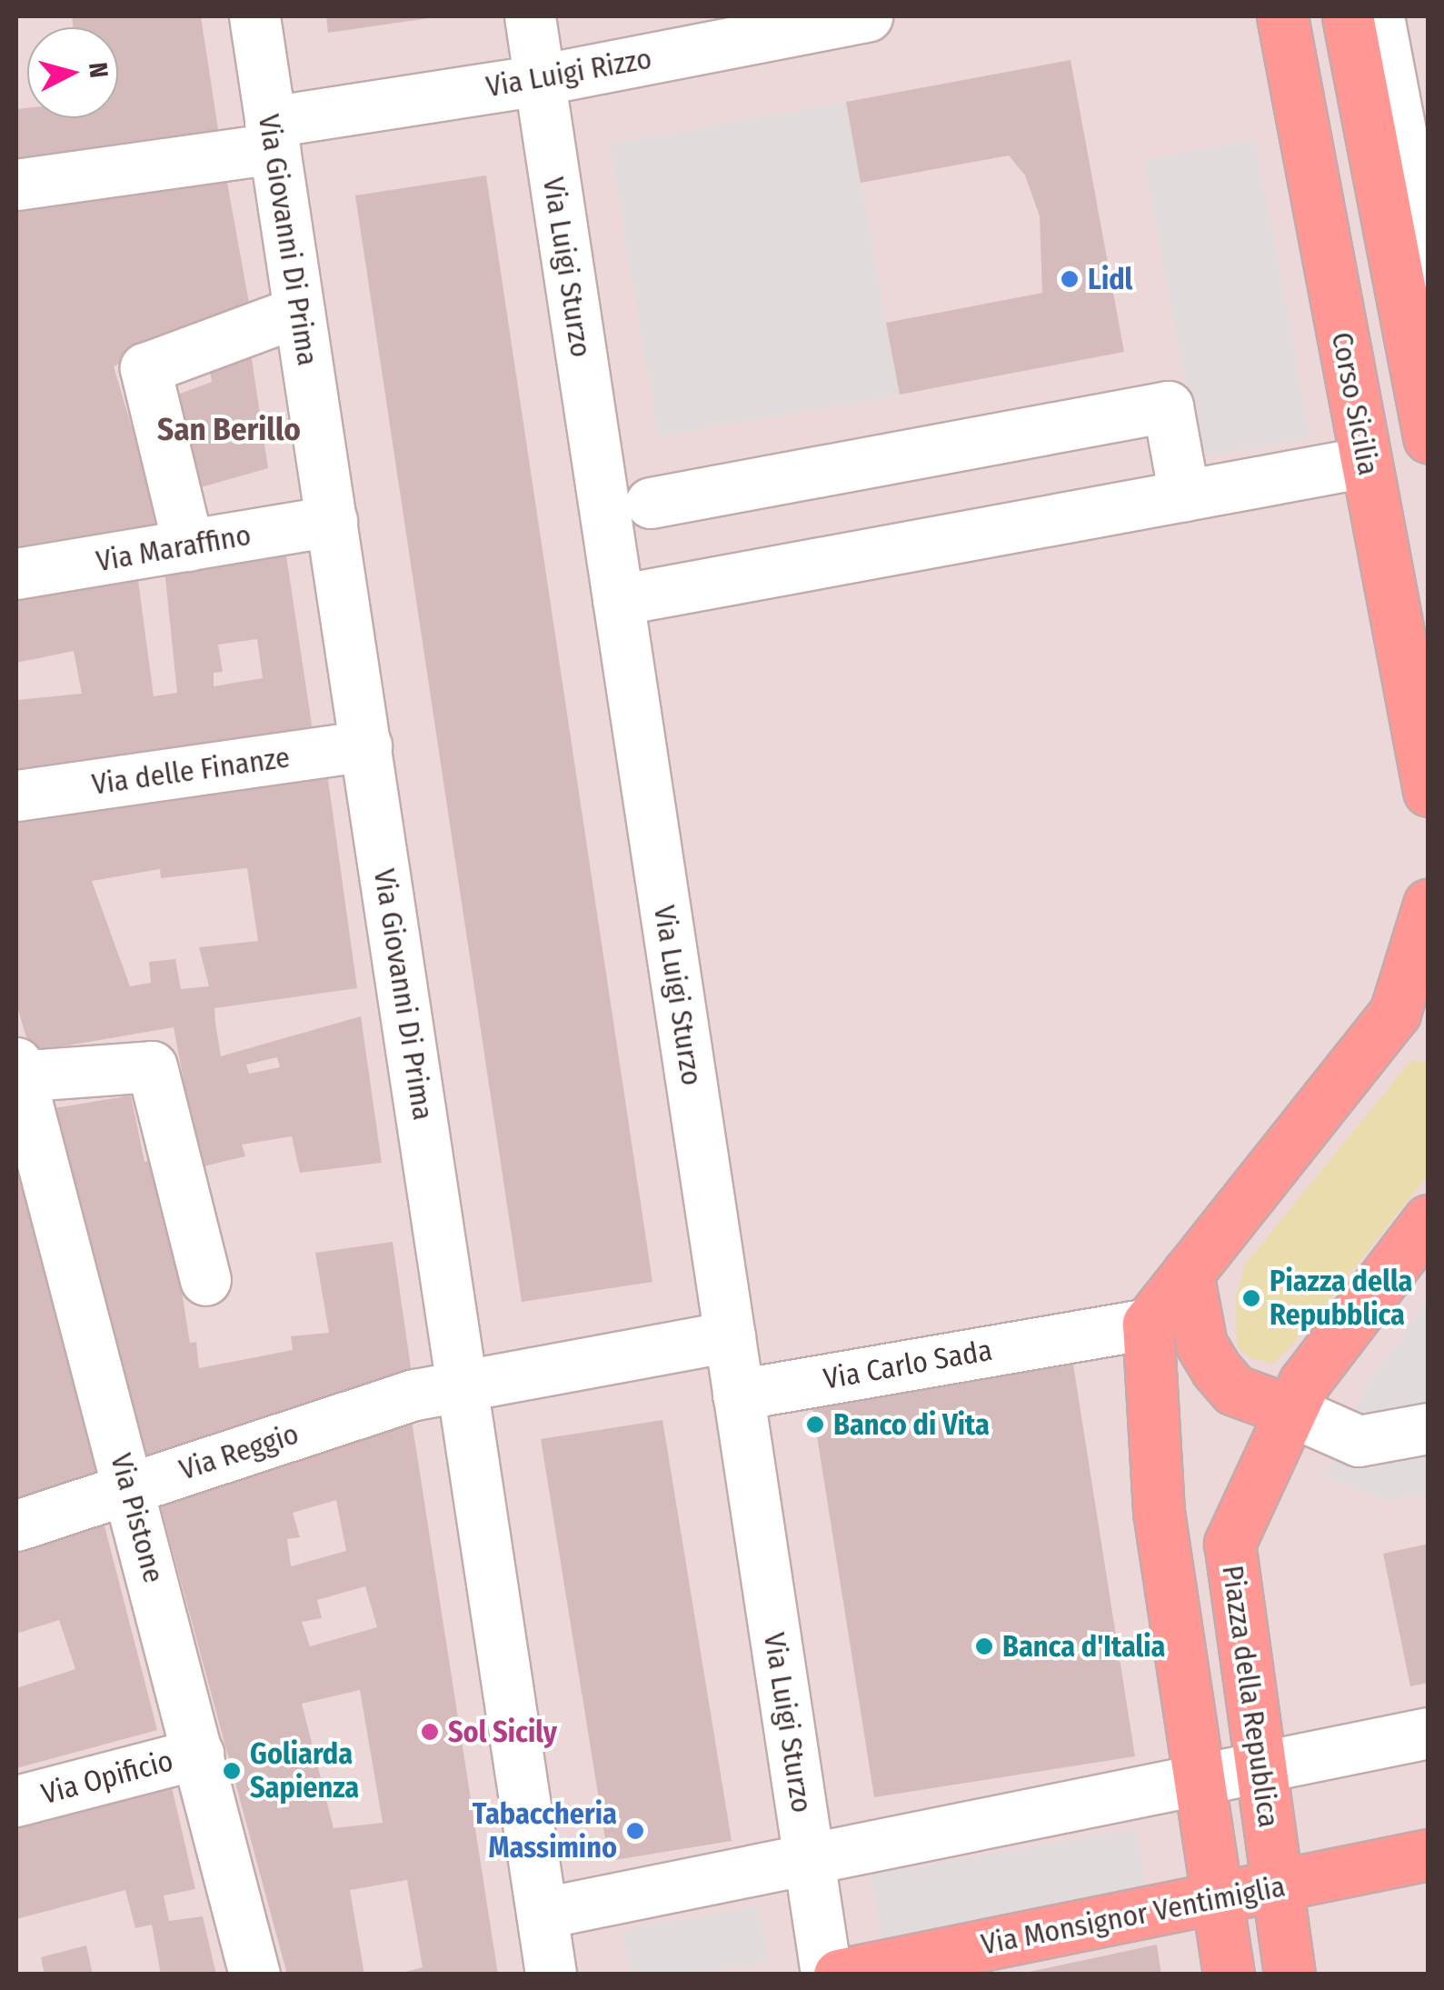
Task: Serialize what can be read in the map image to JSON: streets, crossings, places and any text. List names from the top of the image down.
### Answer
{
  "streets": {
    "main road": ["Corso Sicilia", "Piazza della Republica", "Via Monsignor Ventimiglia"],
    "street": [
      "Via Luigi Rizzo",
      "Via Giovanni Di Prima",
      "Via Luigi Sturzo",
      "Via Maraffino",
      "Via delle Finanze",
      "Via Carlo Sada",
      "Via Reggio",
      "Via Pistone",
      "Via Opificio"
    ]
  },
  "crossings": [
    ["Via Luigi Rizzo", "Via Giovanni Di Prima"],
    ["Via Luigi Rizzo", "Via Luigi Sturzo"],
    ["Via Giovanni Di Prima", "Via Maraffino"],
    ["Via Giovanni Di Prima", "Via delle Finanze"],
    ["Via Giovanni Di Prima", "Via Reggio"],
    ["Via Luigi Sturzo", "Via Carlo Sada"],
    ["Via Reggio", "Via Pistone"],
    ["Via Pistone", "Via Opificio"],
    ["Piazza della Republica", "Via Monsignor Ventimiglia"]
  ],
  "districts": ["San Berillo"],
  "places": [
    "Lidl",
    "Piazza della Repubblica",
    "Banco di Vita",
    "Banca d'Italia",
    "Sol Sicily",
    "Goliarda Sapienza",
    "Tabaccheria Massimino"
  ],
  "north": "right"
}
